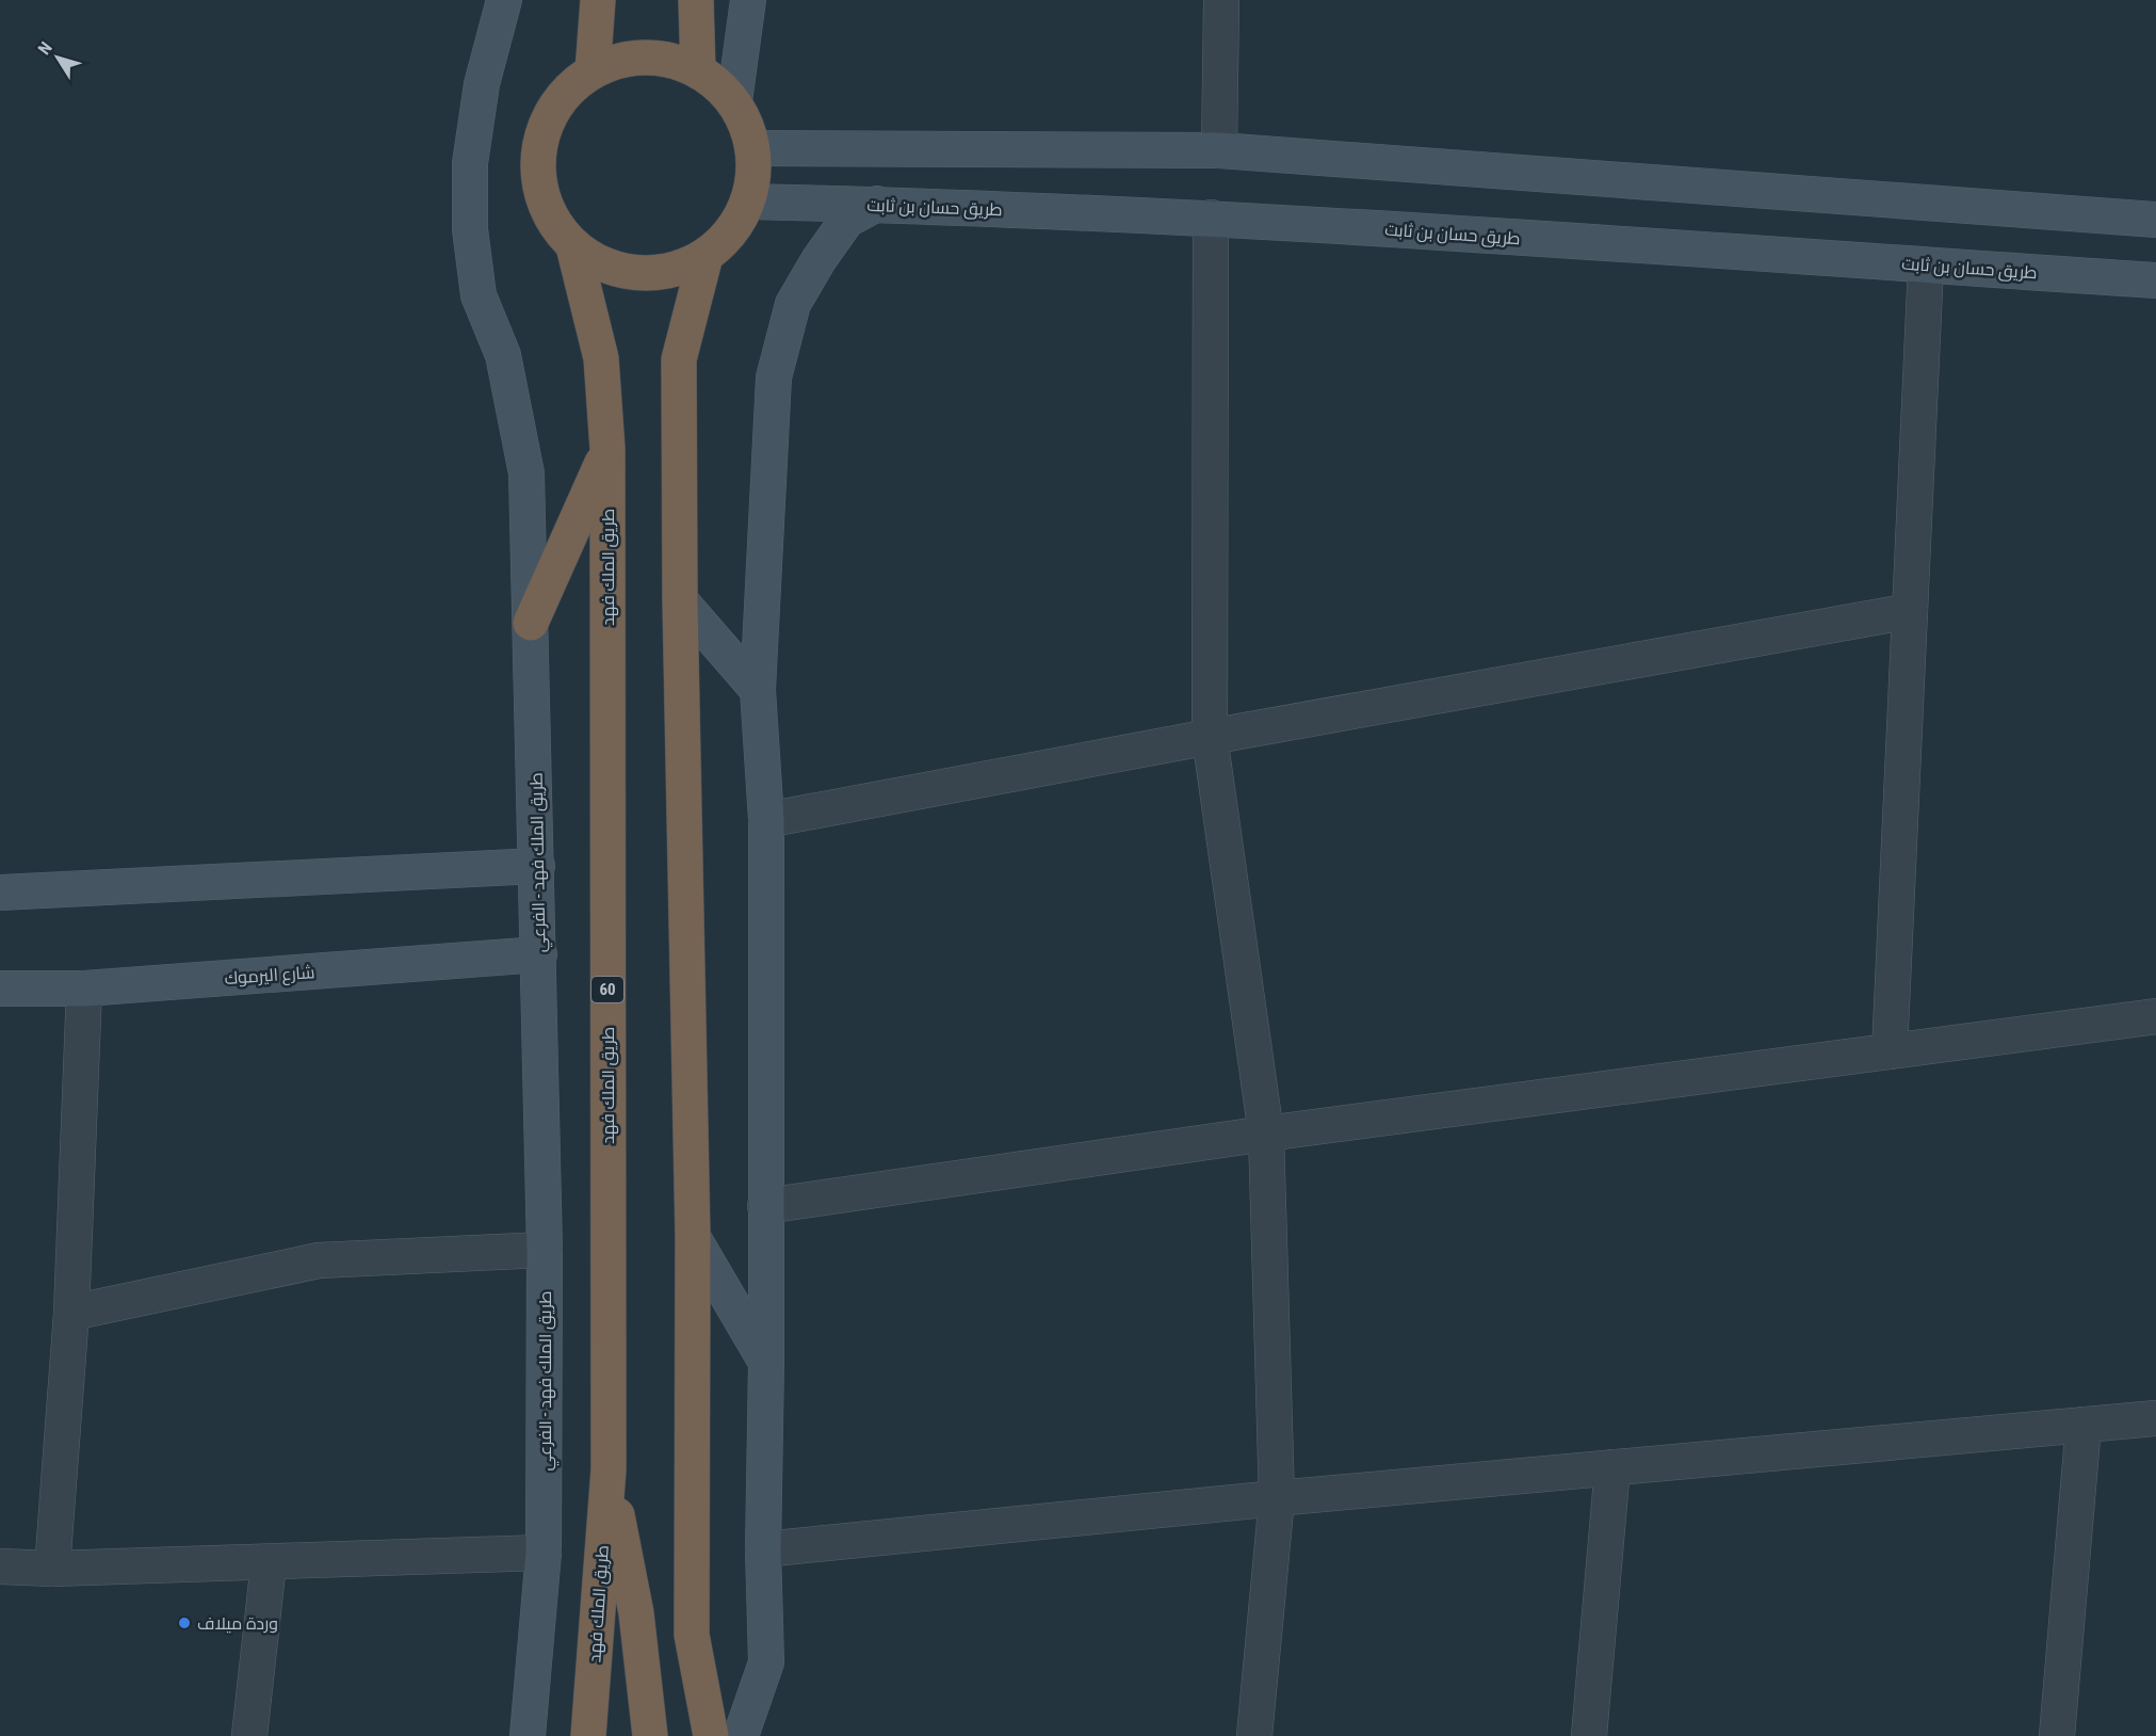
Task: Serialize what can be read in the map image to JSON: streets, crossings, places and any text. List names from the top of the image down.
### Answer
{
  "streets": {
    "highway": ["طريق الملك فهد", "60"],
    "street": ["طريق حسان بن ثابت", "طريق الملك فهد - الفرعي", "شارع اليرموك"]
  },
  "crossings": [
    ["طريق حسان بن ثابت", "طريق الملك فهد"],
    ["طريق الملك فهد - الفرعي", "شارع اليرموك"]
  ],
  "places": ["وردة ميلاف"],
  "north": "top left"
}
